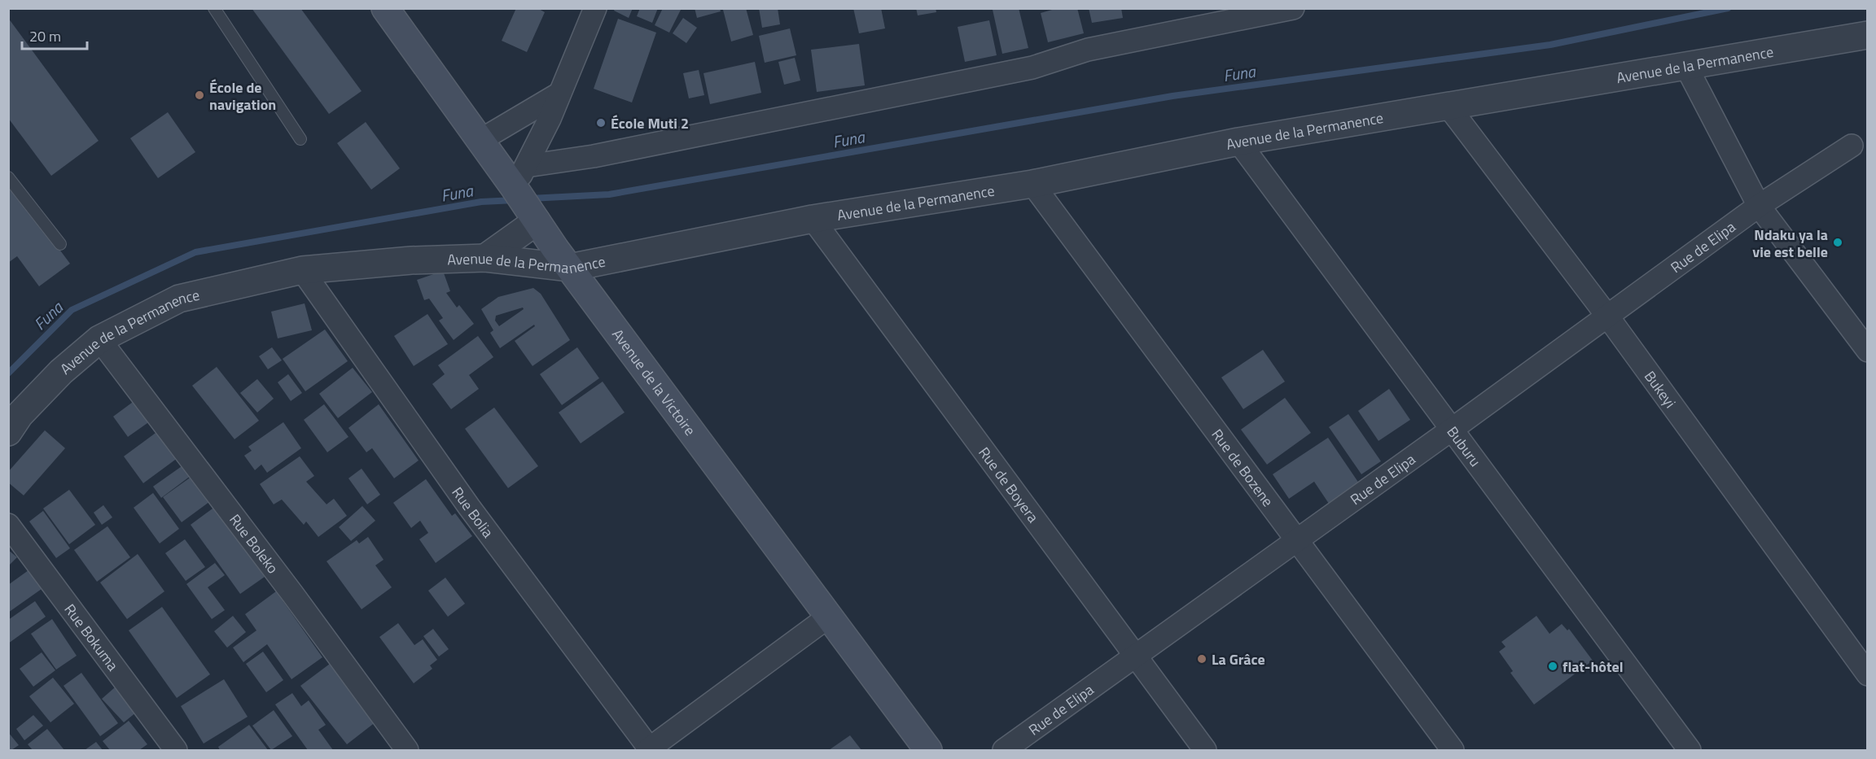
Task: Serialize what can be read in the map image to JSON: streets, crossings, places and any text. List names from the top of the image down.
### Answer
{
  "streets": {
    "main road": ["Avenue de la Victoire"],
    "street": [
      "Avenue de la Permanence",
      "Rue de Elipa",
      "Bukeyi",
      "Buburu",
      "Rue de Bozene",
      "Rue de Boyera",
      "Rue Bolia",
      "Rue Boleko",
      "Rue Bokuma"
    ]
  },
  "crossings": [
    ["Avenue de la Permanence", "Avenue de la Victoire"],
    ["Avenue de la Permanence", "Bukeyi"],
    ["Avenue de la Permanence", "Buburu"],
    ["Avenue de la Permanence", "Rue de Bozene"],
    ["Avenue de la Permanence", "Rue de Boyera"],
    ["Avenue de la Permanence", "Rue Bolia"],
    ["Avenue de la Permanence", "Rue Boleko"],
    ["Rue de Elipa", "Bukeyi"],
    ["Rue de Elipa", "Buburu"],
    ["Rue de Elipa", "Rue de Bozene"],
    ["Rue de Elipa", "Rue de Boyera"]
  ],
  "water": ["Funa"],
  "places": [
    "École de navigation",
    "École Muti 2",
    "Ndaku ya la vie est belle",
    "La Grâce",
    "flat-hôtel"
  ],
  "scale_bar": "20 m"
}
